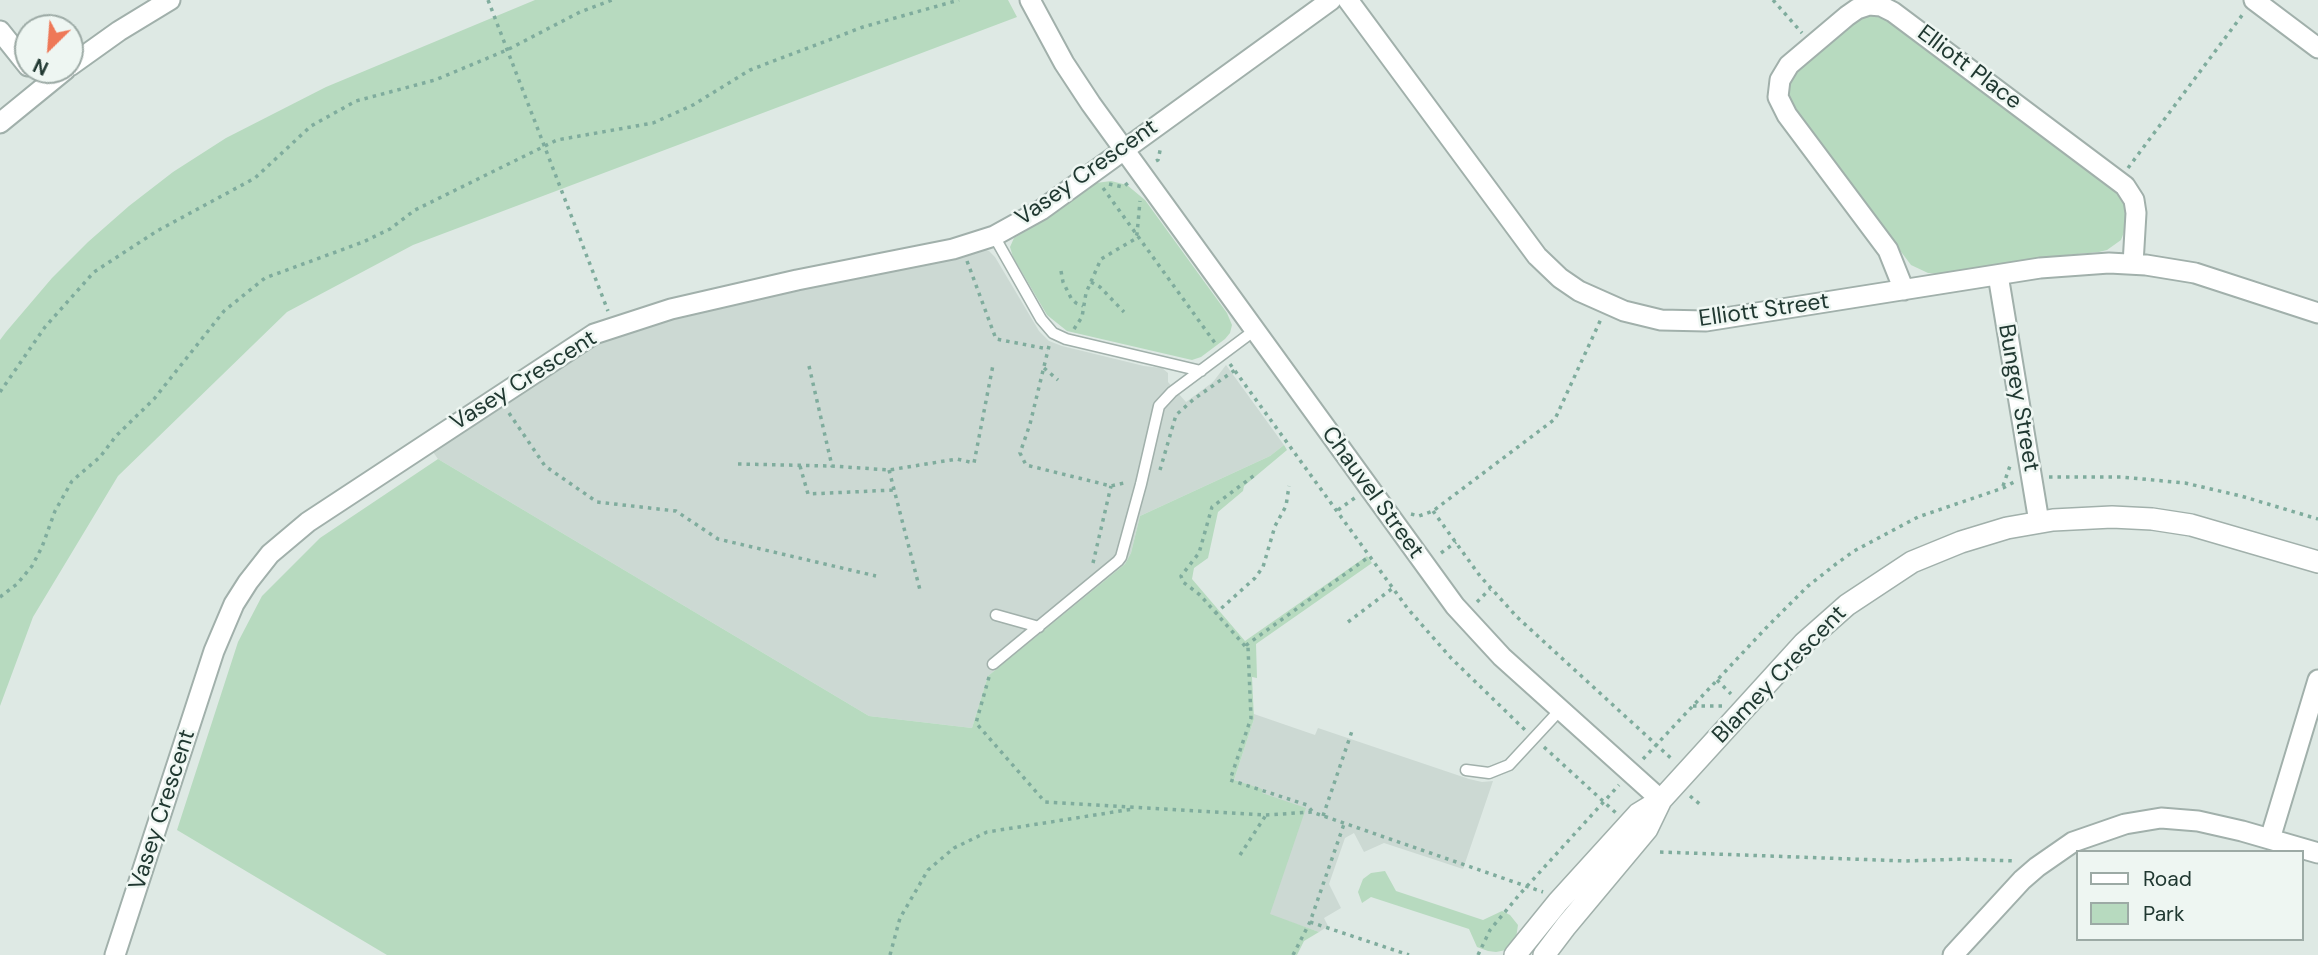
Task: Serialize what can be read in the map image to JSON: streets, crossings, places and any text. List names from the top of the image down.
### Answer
{
  "streets": {
    "street": [
      "Elliott Place",
      "Vasey Crescent",
      "Elliott Street",
      "Bungey Street",
      "Chauvel Street",
      "Blamey Crescent"
    ]
  },
  "crossings": [
    ["Elliott Place", "Elliott Street"],
    ["Vasey Crescent", "Chauvel Street"],
    ["Elliott Street", "Bungey Street"],
    ["Bungey Street", "Blamey Crescent"],
    ["Chauvel Street", "Blamey Crescent"]
  ],
  "legend": ["Road", "Park"],
  "north": "bottom left"
}
